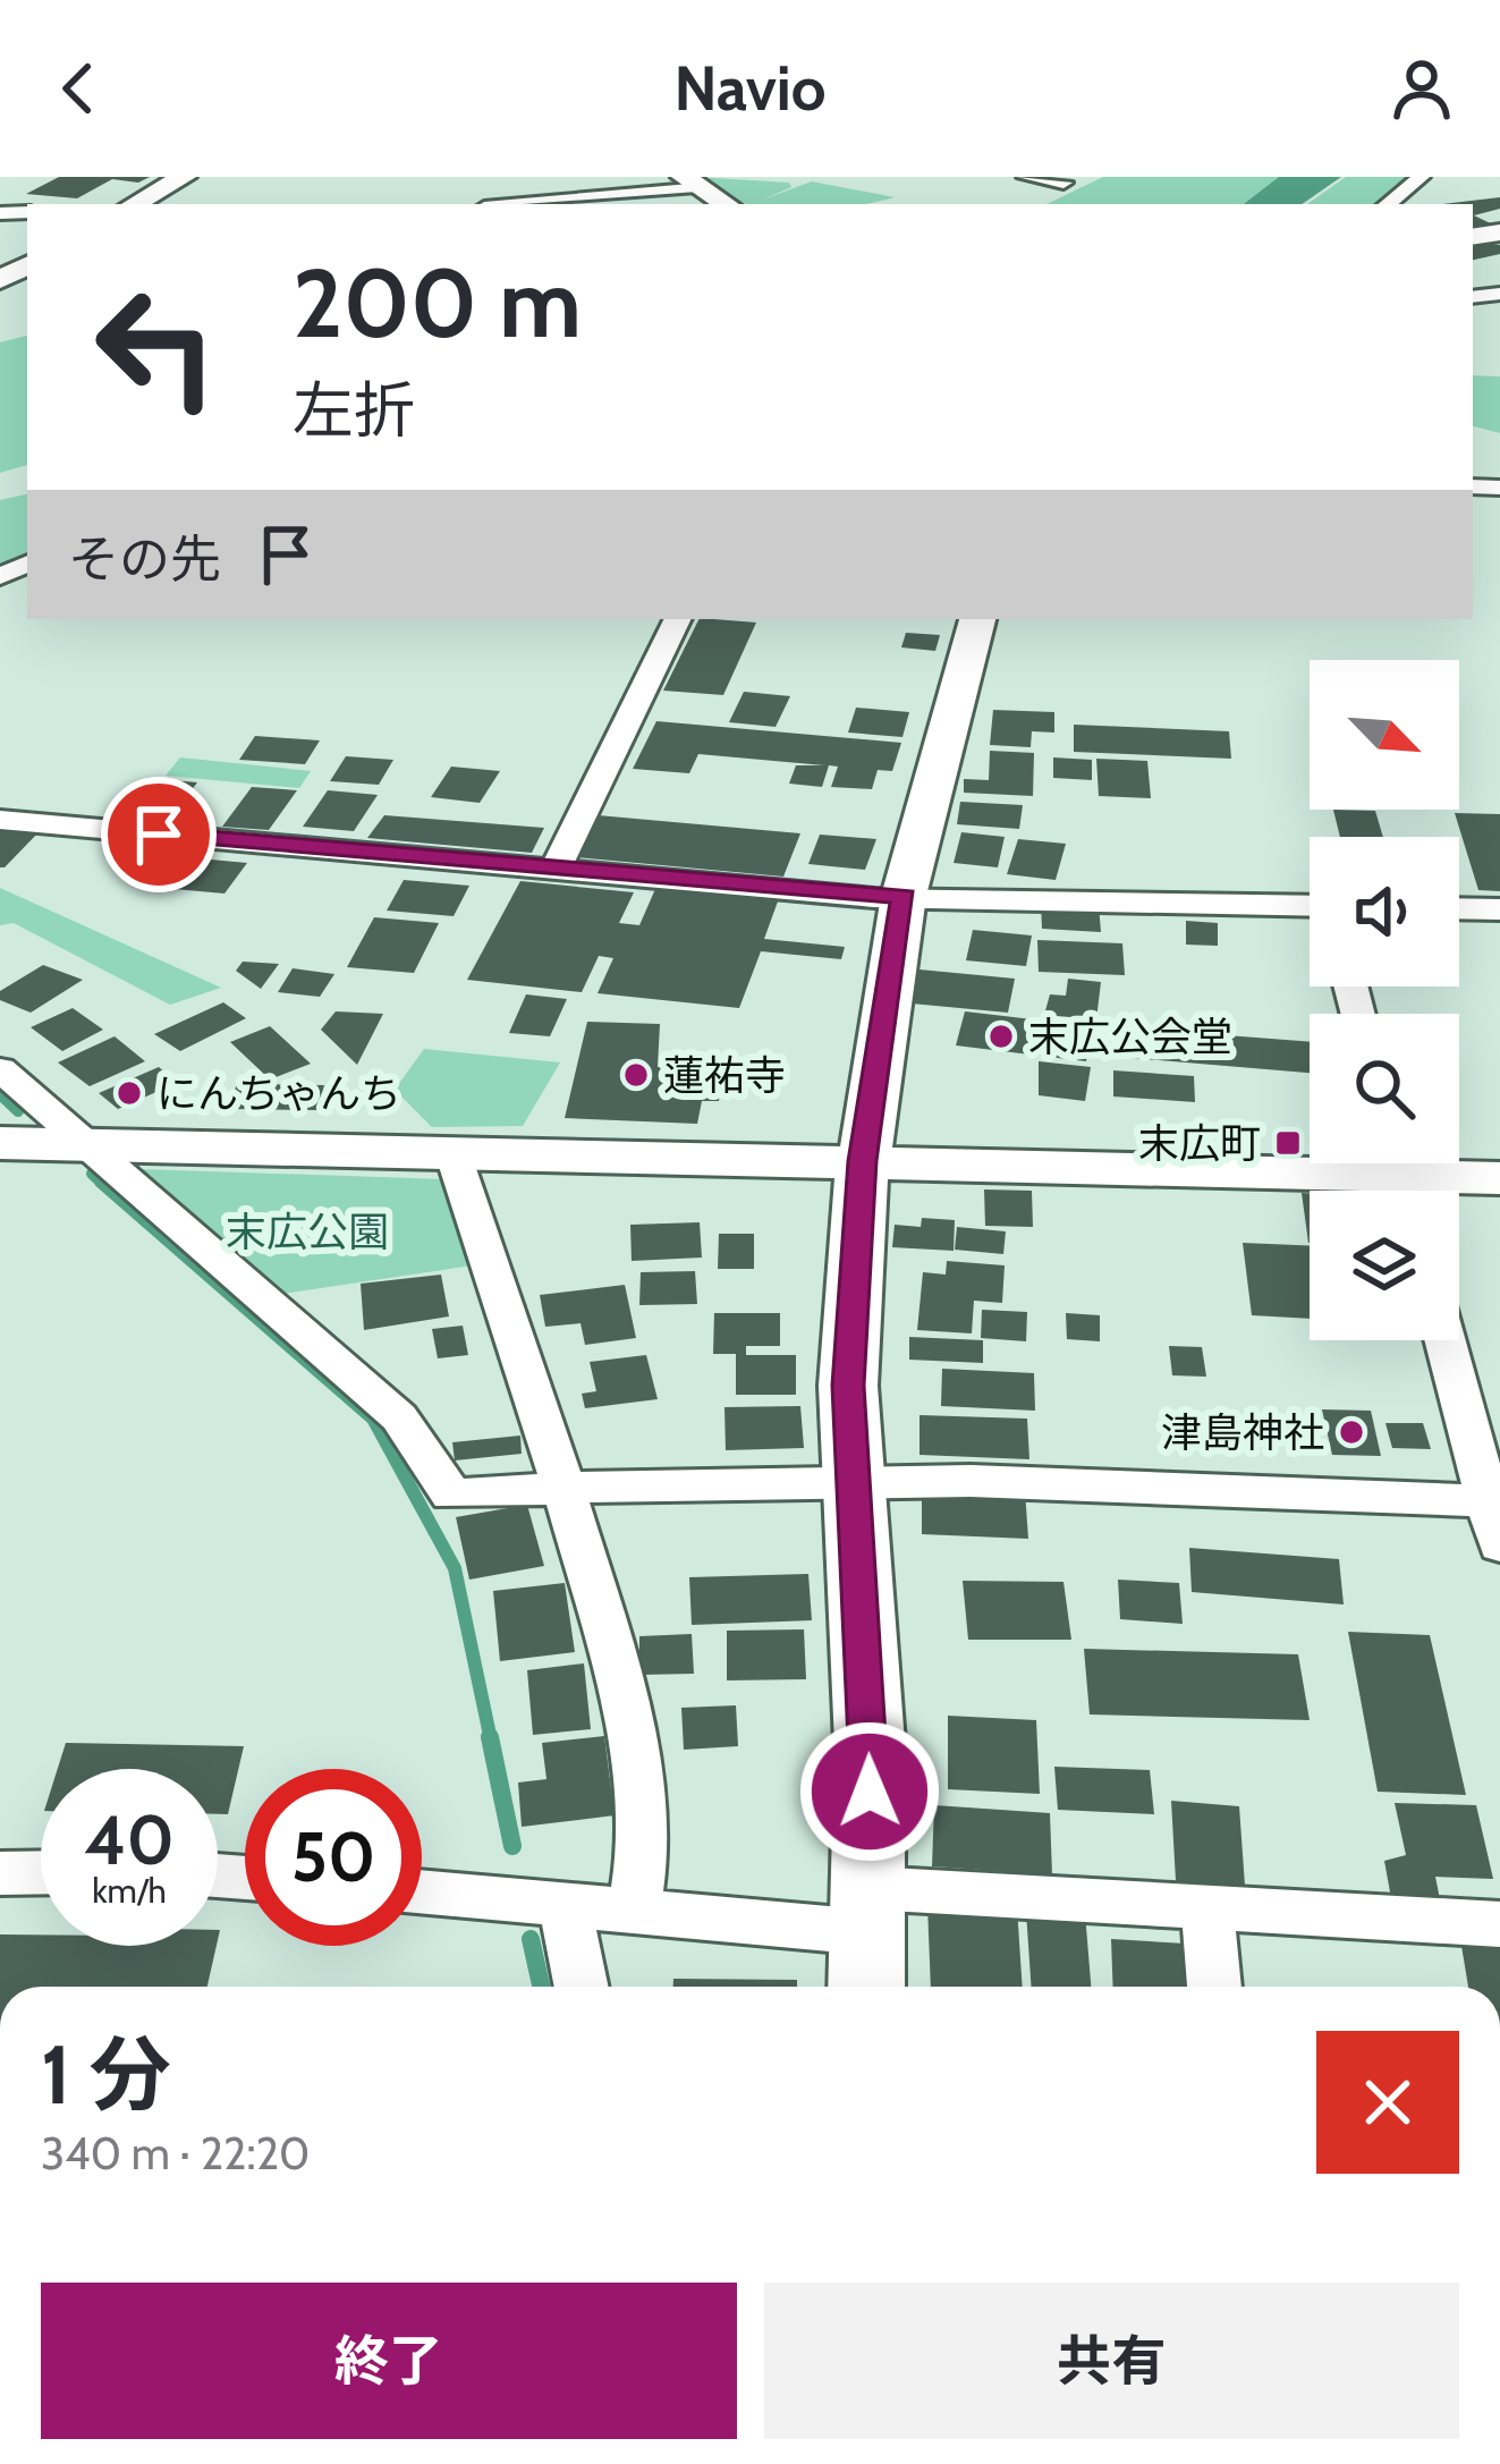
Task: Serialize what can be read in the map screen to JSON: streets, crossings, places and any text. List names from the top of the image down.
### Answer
{
  "parks": ["末広公園"],
  "places": {
    "other": [
      "末広公会堂",
      "蓮祐寺",
      "にんちゃんち",
      "津島神社"
    ],
    "transit": ["末広町"]
  },
  "north": "bottom right",
  "page": {
    "header": "Navio",
    "turn": ["200 m", "左折"],
    "then": "その先",
    "speed": "40 km/h",
    "limit": "50",
    "heading": ["1 分", "340 m · 22:20"],
    "buttons": ["終了", "共有"]
  }
}
